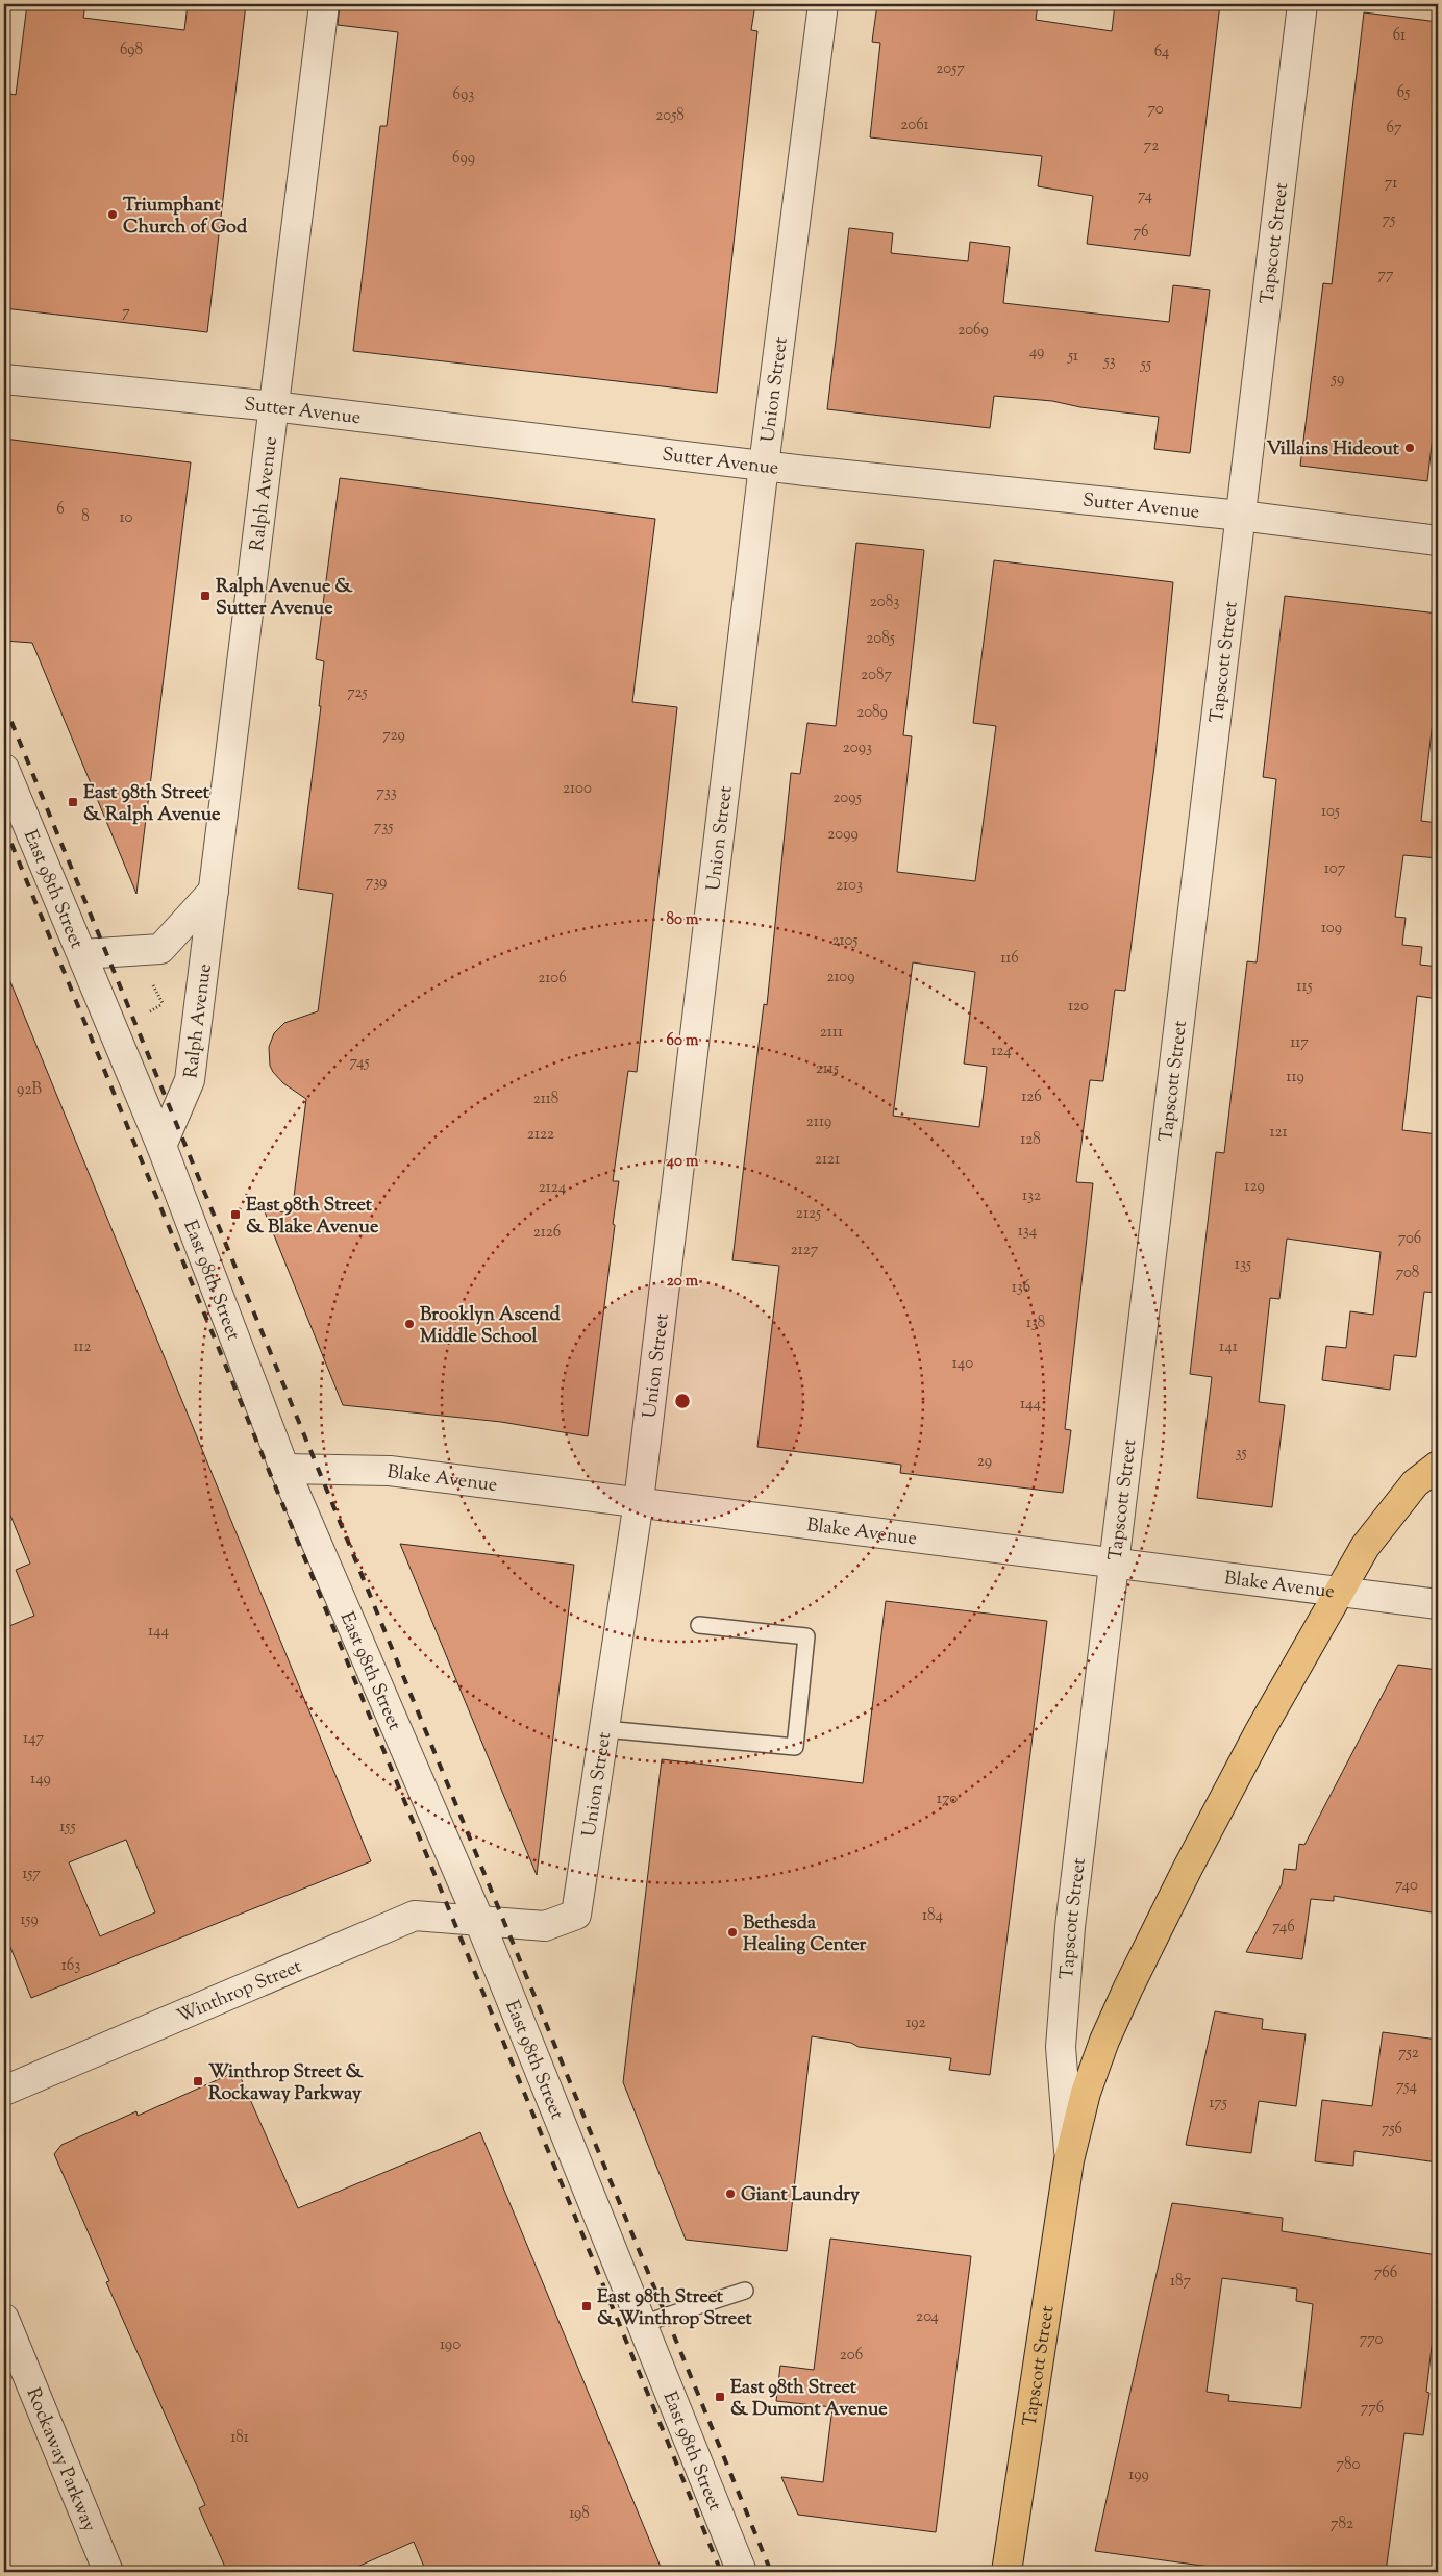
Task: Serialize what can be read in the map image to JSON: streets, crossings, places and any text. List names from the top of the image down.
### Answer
{
  "streets": {
    "main road": ["Tapscott Street"],
    "street": [
      "Union Street",
      "Sutter Avenue",
      "Ralph Avenue",
      "East 98th Street",
      "Blake Avenue",
      "Winthrop Street",
      "Rockaway Parkway"
    ]
  },
  "crossings": [
    ["Tapscott Street", "Sutter Avenue"],
    ["Tapscott Street", "Blake Avenue"],
    ["Union Street", "Sutter Avenue"],
    ["Union Street", "East 98th Street"],
    ["Union Street", "Blake Avenue"],
    ["Union Street", "Winthrop Street"],
    ["Sutter Avenue", "Ralph Avenue"],
    ["Ralph Avenue", "East 98th Street"],
    ["East 98th Street", "Blake Avenue"],
    ["East 98th Street", "Winthrop Street"]
  ],
  "places": {
    "other": [
      "Triumphant Church of God",
      "Villains Hideout",
      "Brooklyn Ascend Middle School",
      "Bethesda Healing Center",
      "Giant Laundry"
    ],
    "transit": [
      "Ralph Avenue & Sutter Avenue",
      "East 98th Street & Ralph Avenue",
      "East 98th Street & Blake Avenue",
      "Winthrop Street & Rockaway Parkway",
      "East 98th Street & Winthrop Street",
      "East 98th Street & Dumont Avenue"
    ]
  },
  "house_numbers": [
    "61",
    "698",
    "64",
    "2057",
    "65",
    "693",
    "70",
    "2058",
    "2061",
    "67",
    "72",
    "699",
    "71",
    "74",
    "75",
    "76",
    "77",
    "7",
    "2069",
    "49",
    "51",
    "53",
    "55",
    "59",
    "6",
    "8",
    "10",
    "2083",
    "2085",
    "2087",
    "725",
    "2089",
    "729",
    "2093",
    "2100",
    "733",
    "2095",
    "105",
    "735",
    "2099",
    "107",
    "739",
    "2103",
    "109",
    "2105",
    "116",
    "2109",
    "2106",
    "115",
    "120",
    "2111",
    "117",
    "124",
    "745",
    "2115",
    "119",
    "92B",
    "126",
    "2118",
    "2119",
    "121",
    "2122",
    "128",
    "2121",
    "129",
    "2124",
    "132",
    "2125",
    "134",
    "2126",
    "706",
    "2127",
    "135",
    "708",
    "136",
    "138",
    "112",
    "141",
    "140",
    "144",
    "35",
    "29",
    "144",
    "147",
    "149",
    "170",
    "155",
    "157",
    "740",
    "184",
    "159",
    "746",
    "163",
    "192",
    "752",
    "754",
    "175",
    "756",
    "766",
    "187",
    "204",
    "770",
    "190",
    "206",
    "776",
    "181",
    "780",
    "199",
    "198",
    "782"
  ],
  "rings": [
    "80 m",
    "60 m",
    "40 m",
    "20 m"
  ]
}
